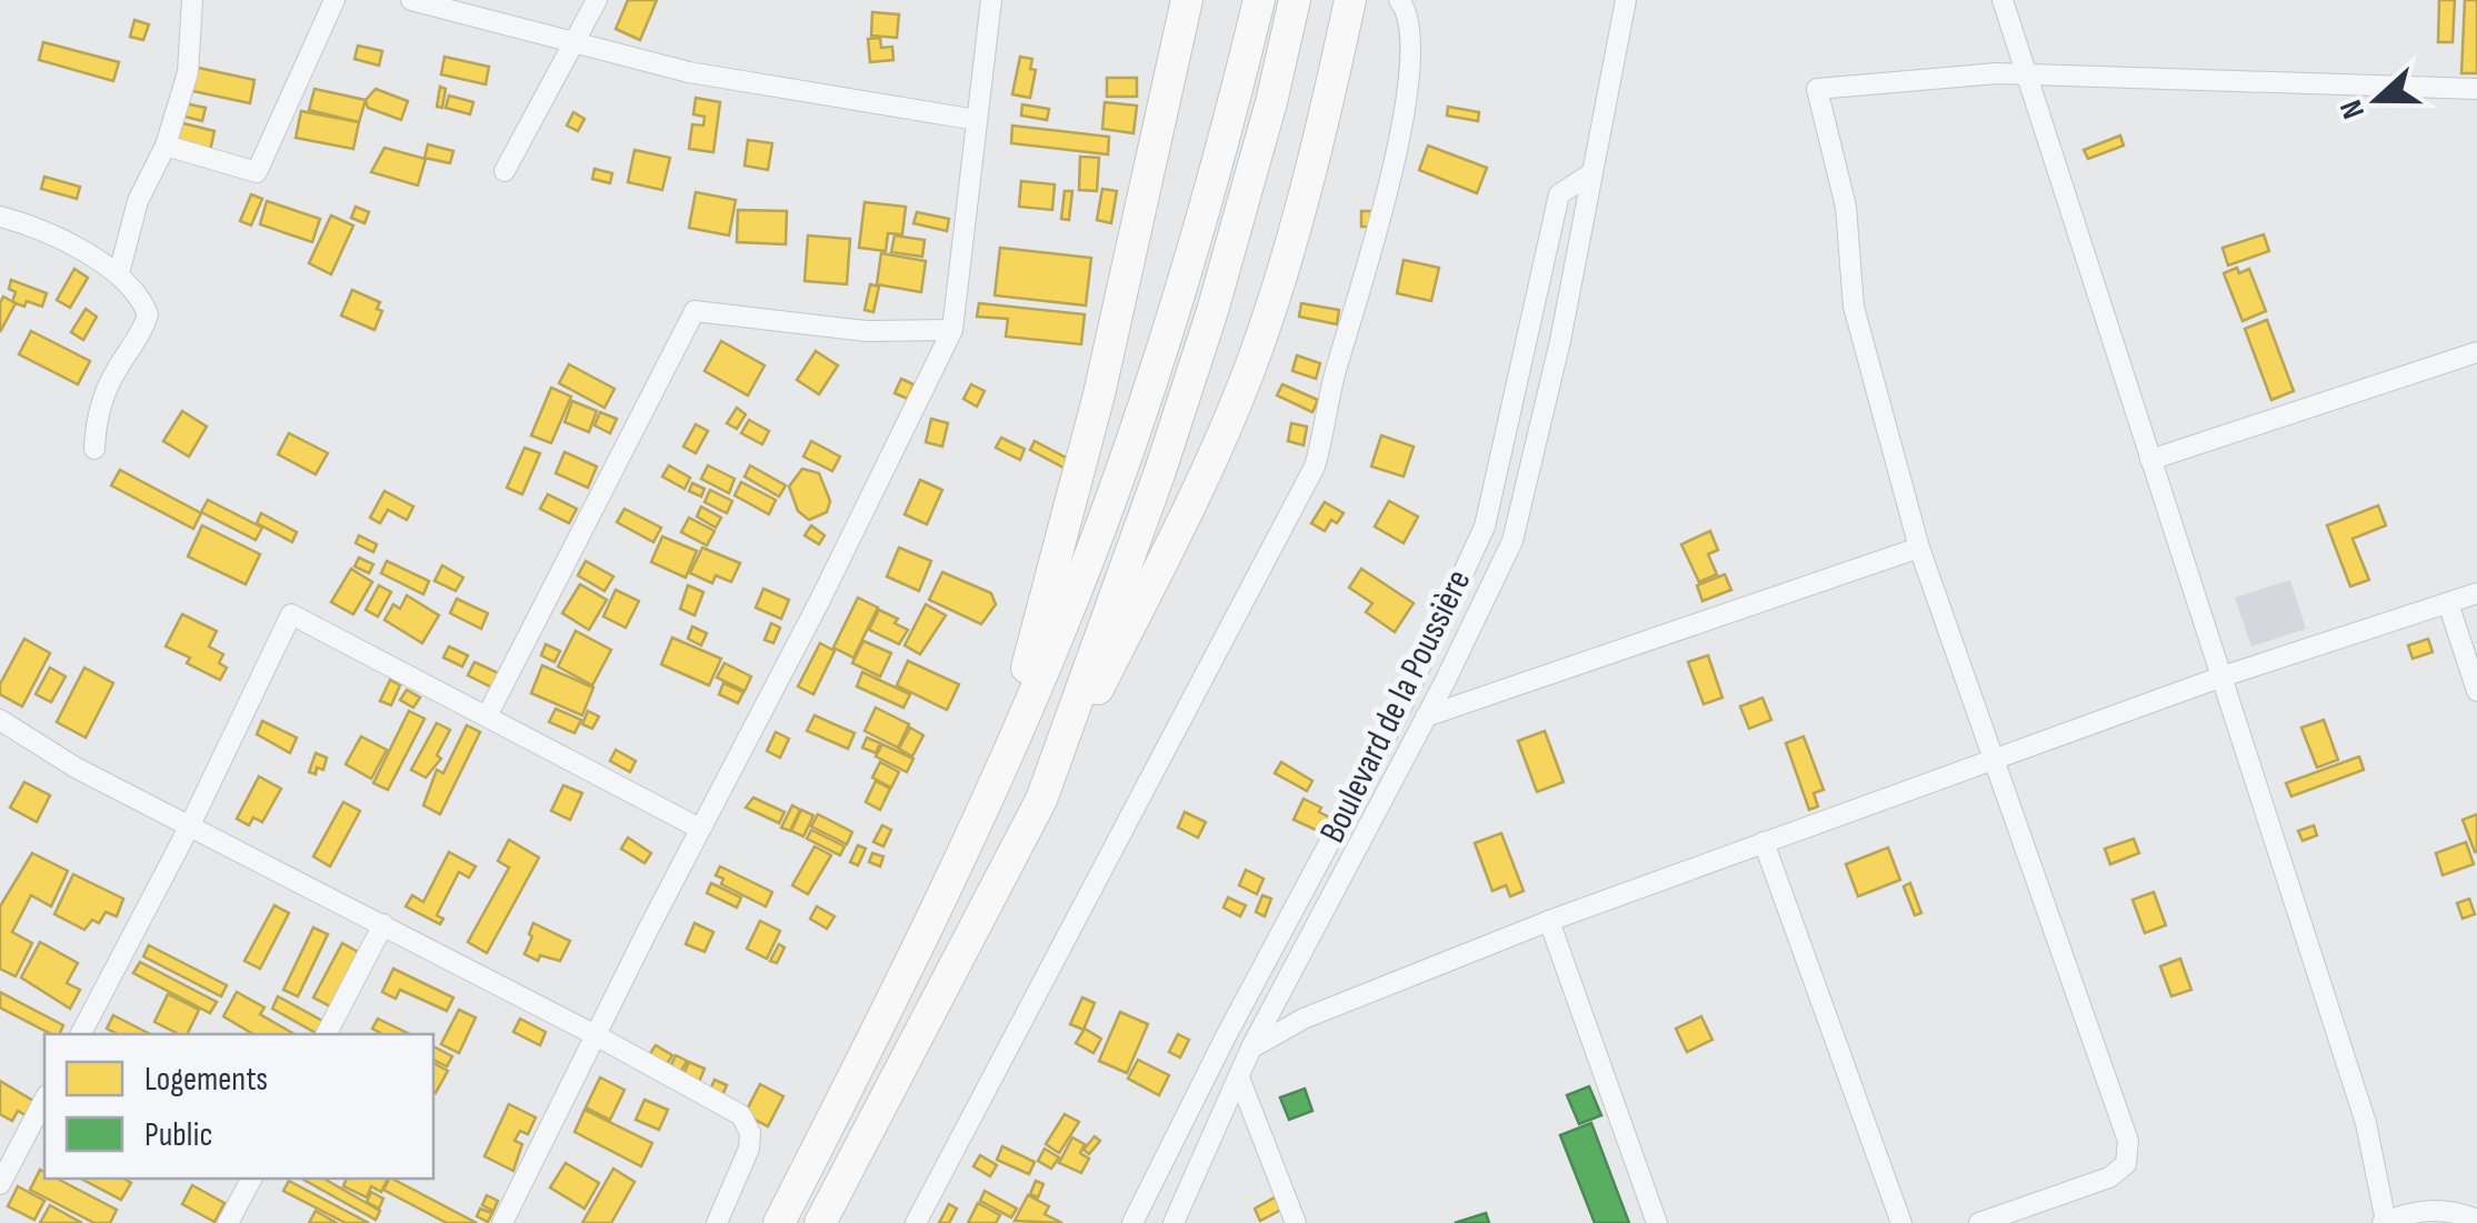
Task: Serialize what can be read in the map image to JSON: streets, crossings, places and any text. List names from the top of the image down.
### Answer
{
  "streets": {
    "street": ["Boulevard de la Poussière"]
  },
  "legend": ["Logements", "Public"],
  "north": "left"
}
